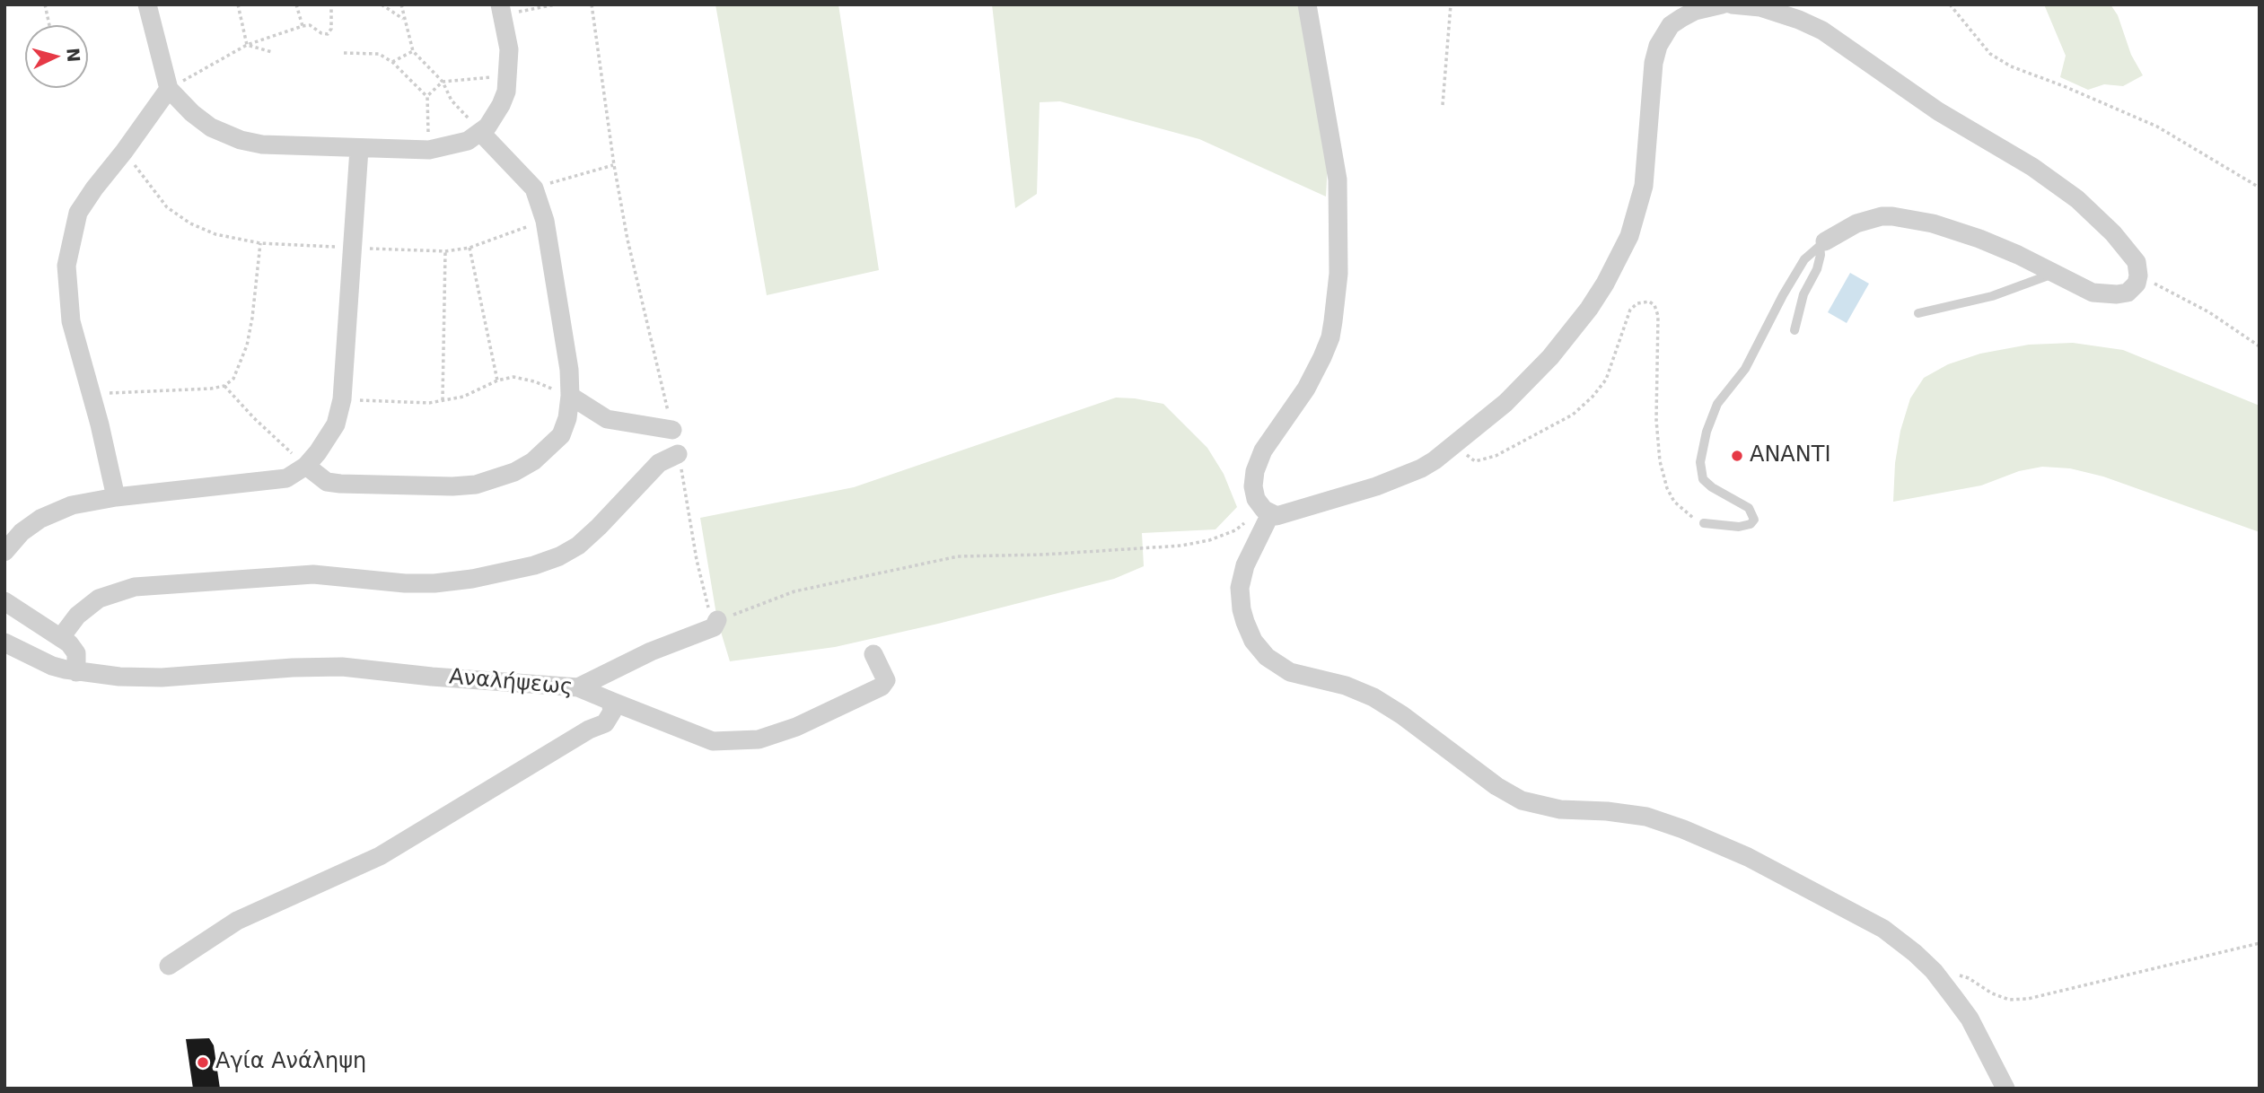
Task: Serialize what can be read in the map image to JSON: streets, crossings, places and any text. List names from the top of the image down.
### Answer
{
  "streets": {
    "street": ["Αναλήψεως"]
  },
  "places": ["ΑΝΑΝΤΙ", "Αγία Ανάληψη"],
  "north": "right"
}
